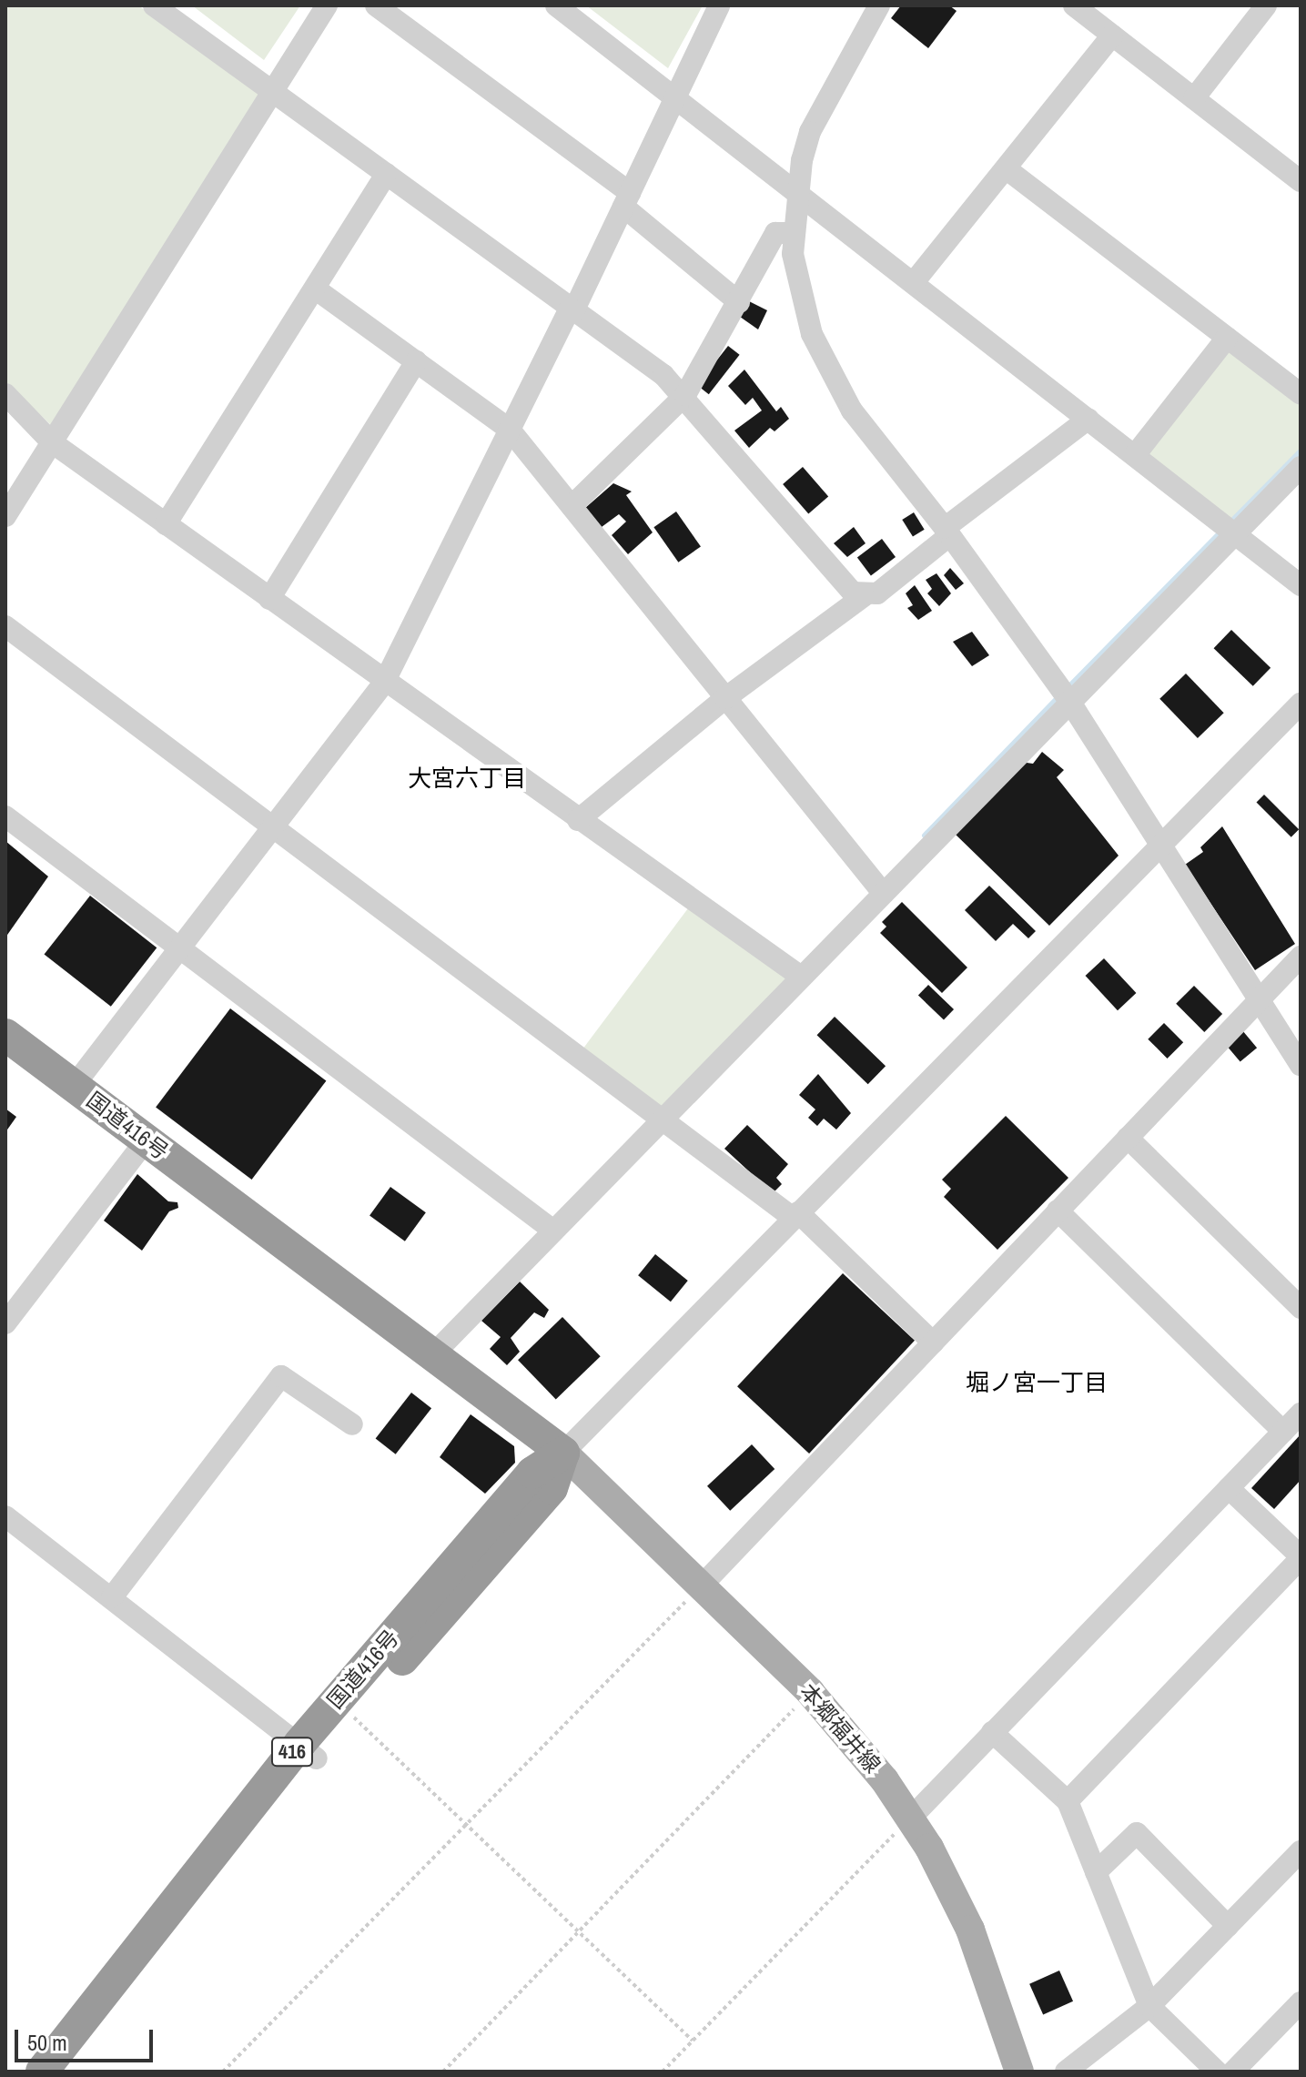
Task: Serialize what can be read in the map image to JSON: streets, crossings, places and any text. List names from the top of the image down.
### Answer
{
  "streets": {
    "highway": ["国道416号", "416"],
    "main road": ["本郷福井線"]
  },
  "crossings": [
    ["国道416号", "本郷福井線"]
  ],
  "districts": ["大宮六丁目", "堀ノ宮一丁目"],
  "scale_bar": "50 m"
}
